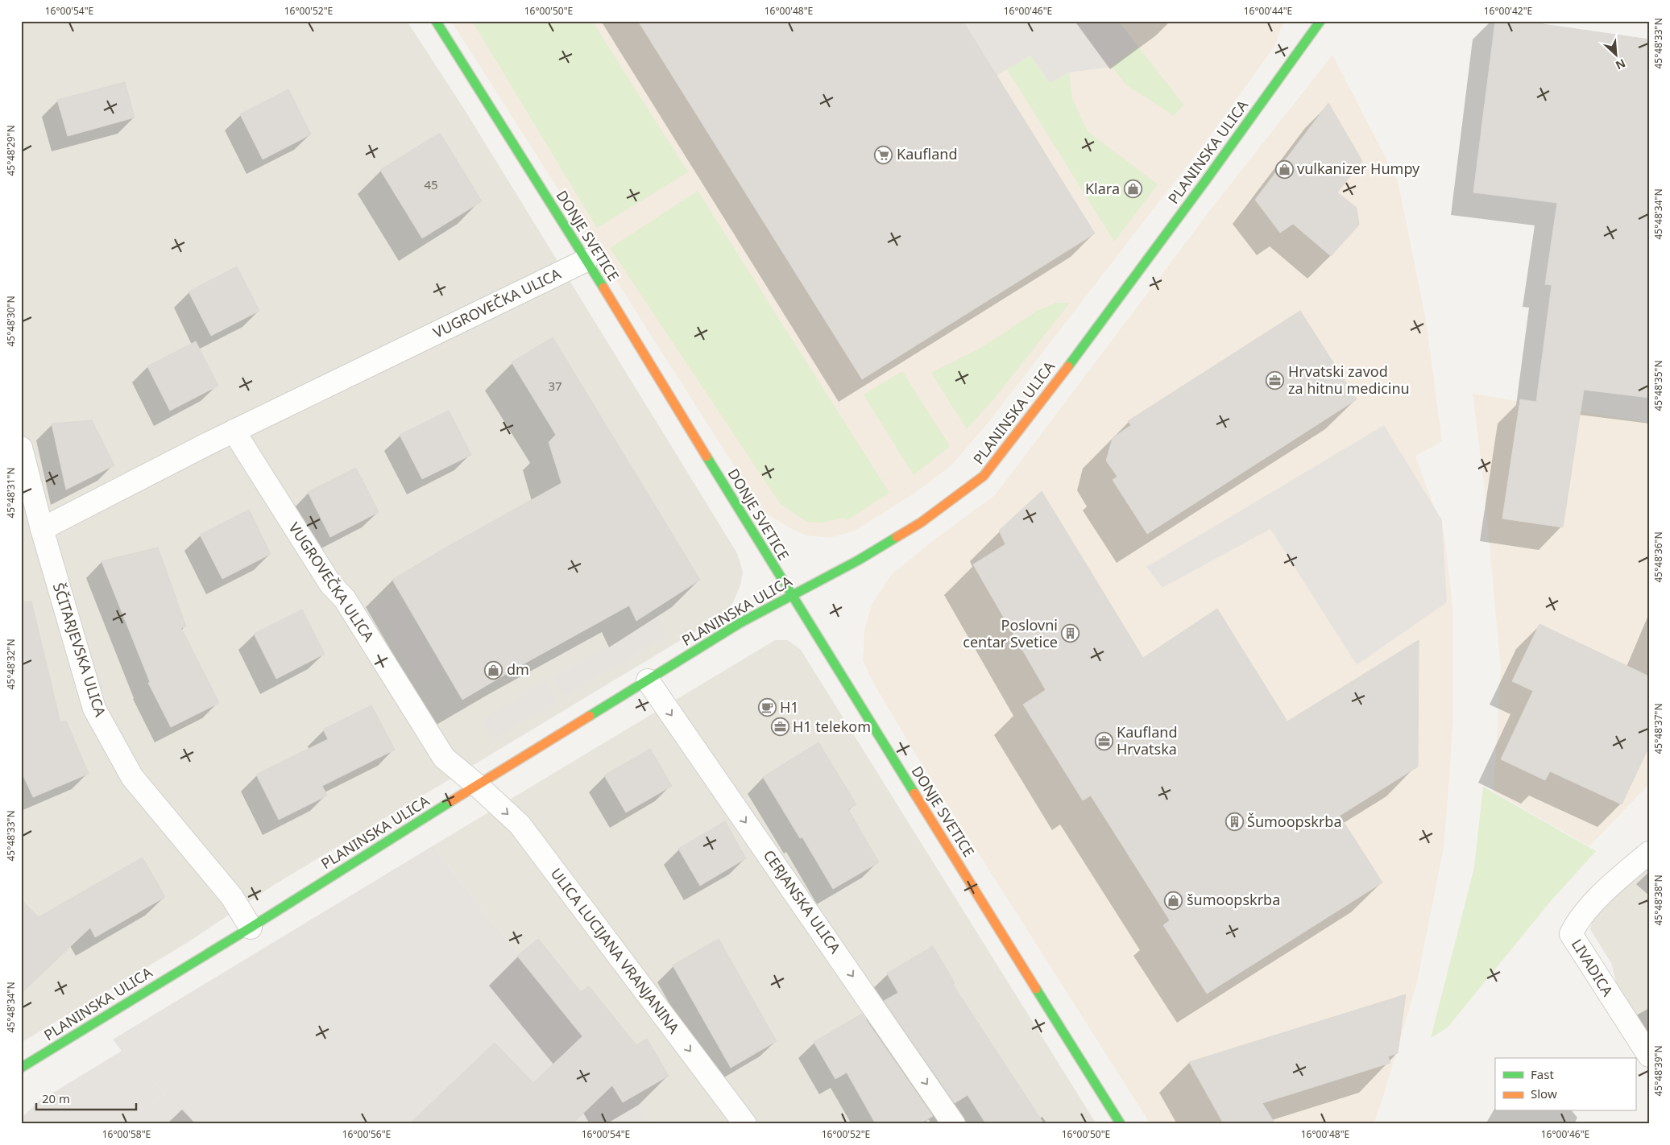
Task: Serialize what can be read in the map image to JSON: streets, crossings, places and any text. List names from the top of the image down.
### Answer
{
  "streets": {
    "street": [
      "PLANINSKA ULICA",
      "DONJE SVETICE",
      "VUGROVEČKA ULICA",
      "ŠČITARJEVSKA ULICA",
      "CERJANSKA ULICA",
      "ULICA LUCIJANA VRANJANINA",
      "LIVADICA"
    ]
  },
  "crossings": [
    ["PLANINSKA ULICA", "DONJE SVETICE"],
    ["PLANINSKA ULICA", "VUGROVEČKA ULICA"],
    ["PLANINSKA ULICA", "ŠČITARJEVSKA ULICA"],
    ["PLANINSKA ULICA", "CERJANSKA ULICA"],
    ["PLANINSKA ULICA", "ULICA LUCIJANA VRANJANINA"],
    ["DONJE SVETICE", "VUGROVEČKA ULICA"],
    ["VUGROVEČKA ULICA", "ŠČITARJEVSKA ULICA"],
    ["VUGROVEČKA ULICA", "ULICA LUCIJANA VRANJANINA"]
  ],
  "one_way": ["CERJANSKA ULICA", "ULICA LUCIJANA VRANJANINA"],
  "places": {
    "supermarket": ["Kaufland"],
    "shop": [
      "vulkanizer Humpy",
      "Klara",
      "dm",
      "šumoopskrba"
    ],
    "office": ["Hrvatski zavod za hitnu medicinu", "H1 telekom", "Kaufland Hrvatska"],
    "building": ["Poslovni centar Svetice", "Šumoopskrba"],
    "cafe": ["H1"]
  },
  "house_numbers": ["45", "37"],
  "legend": ["Fast", "Slow"],
  "scale_bar": "20 m",
  "north": "bottom right",
  "coordinates": [
    "16°00'54\"E",
    "16°00'52\"E",
    "16°00'50\"E",
    "16°00'48\"E",
    "16°00'46\"E",
    "16°00'44\"E",
    "16°00'42\"E",
    "45°48'33\"N",
    "45°48'29\"N",
    "45°48'34\"N",
    "45°48'30\"N",
    "45°48'35\"N",
    "45°48'31\"N",
    "45°48'36\"N",
    "45°48'32\"N",
    "45°48'37\"N",
    "45°48'38\"N",
    "45°48'39\"N",
    "16°00'58\"E",
    "16°00'56\"E"
  ]
}
